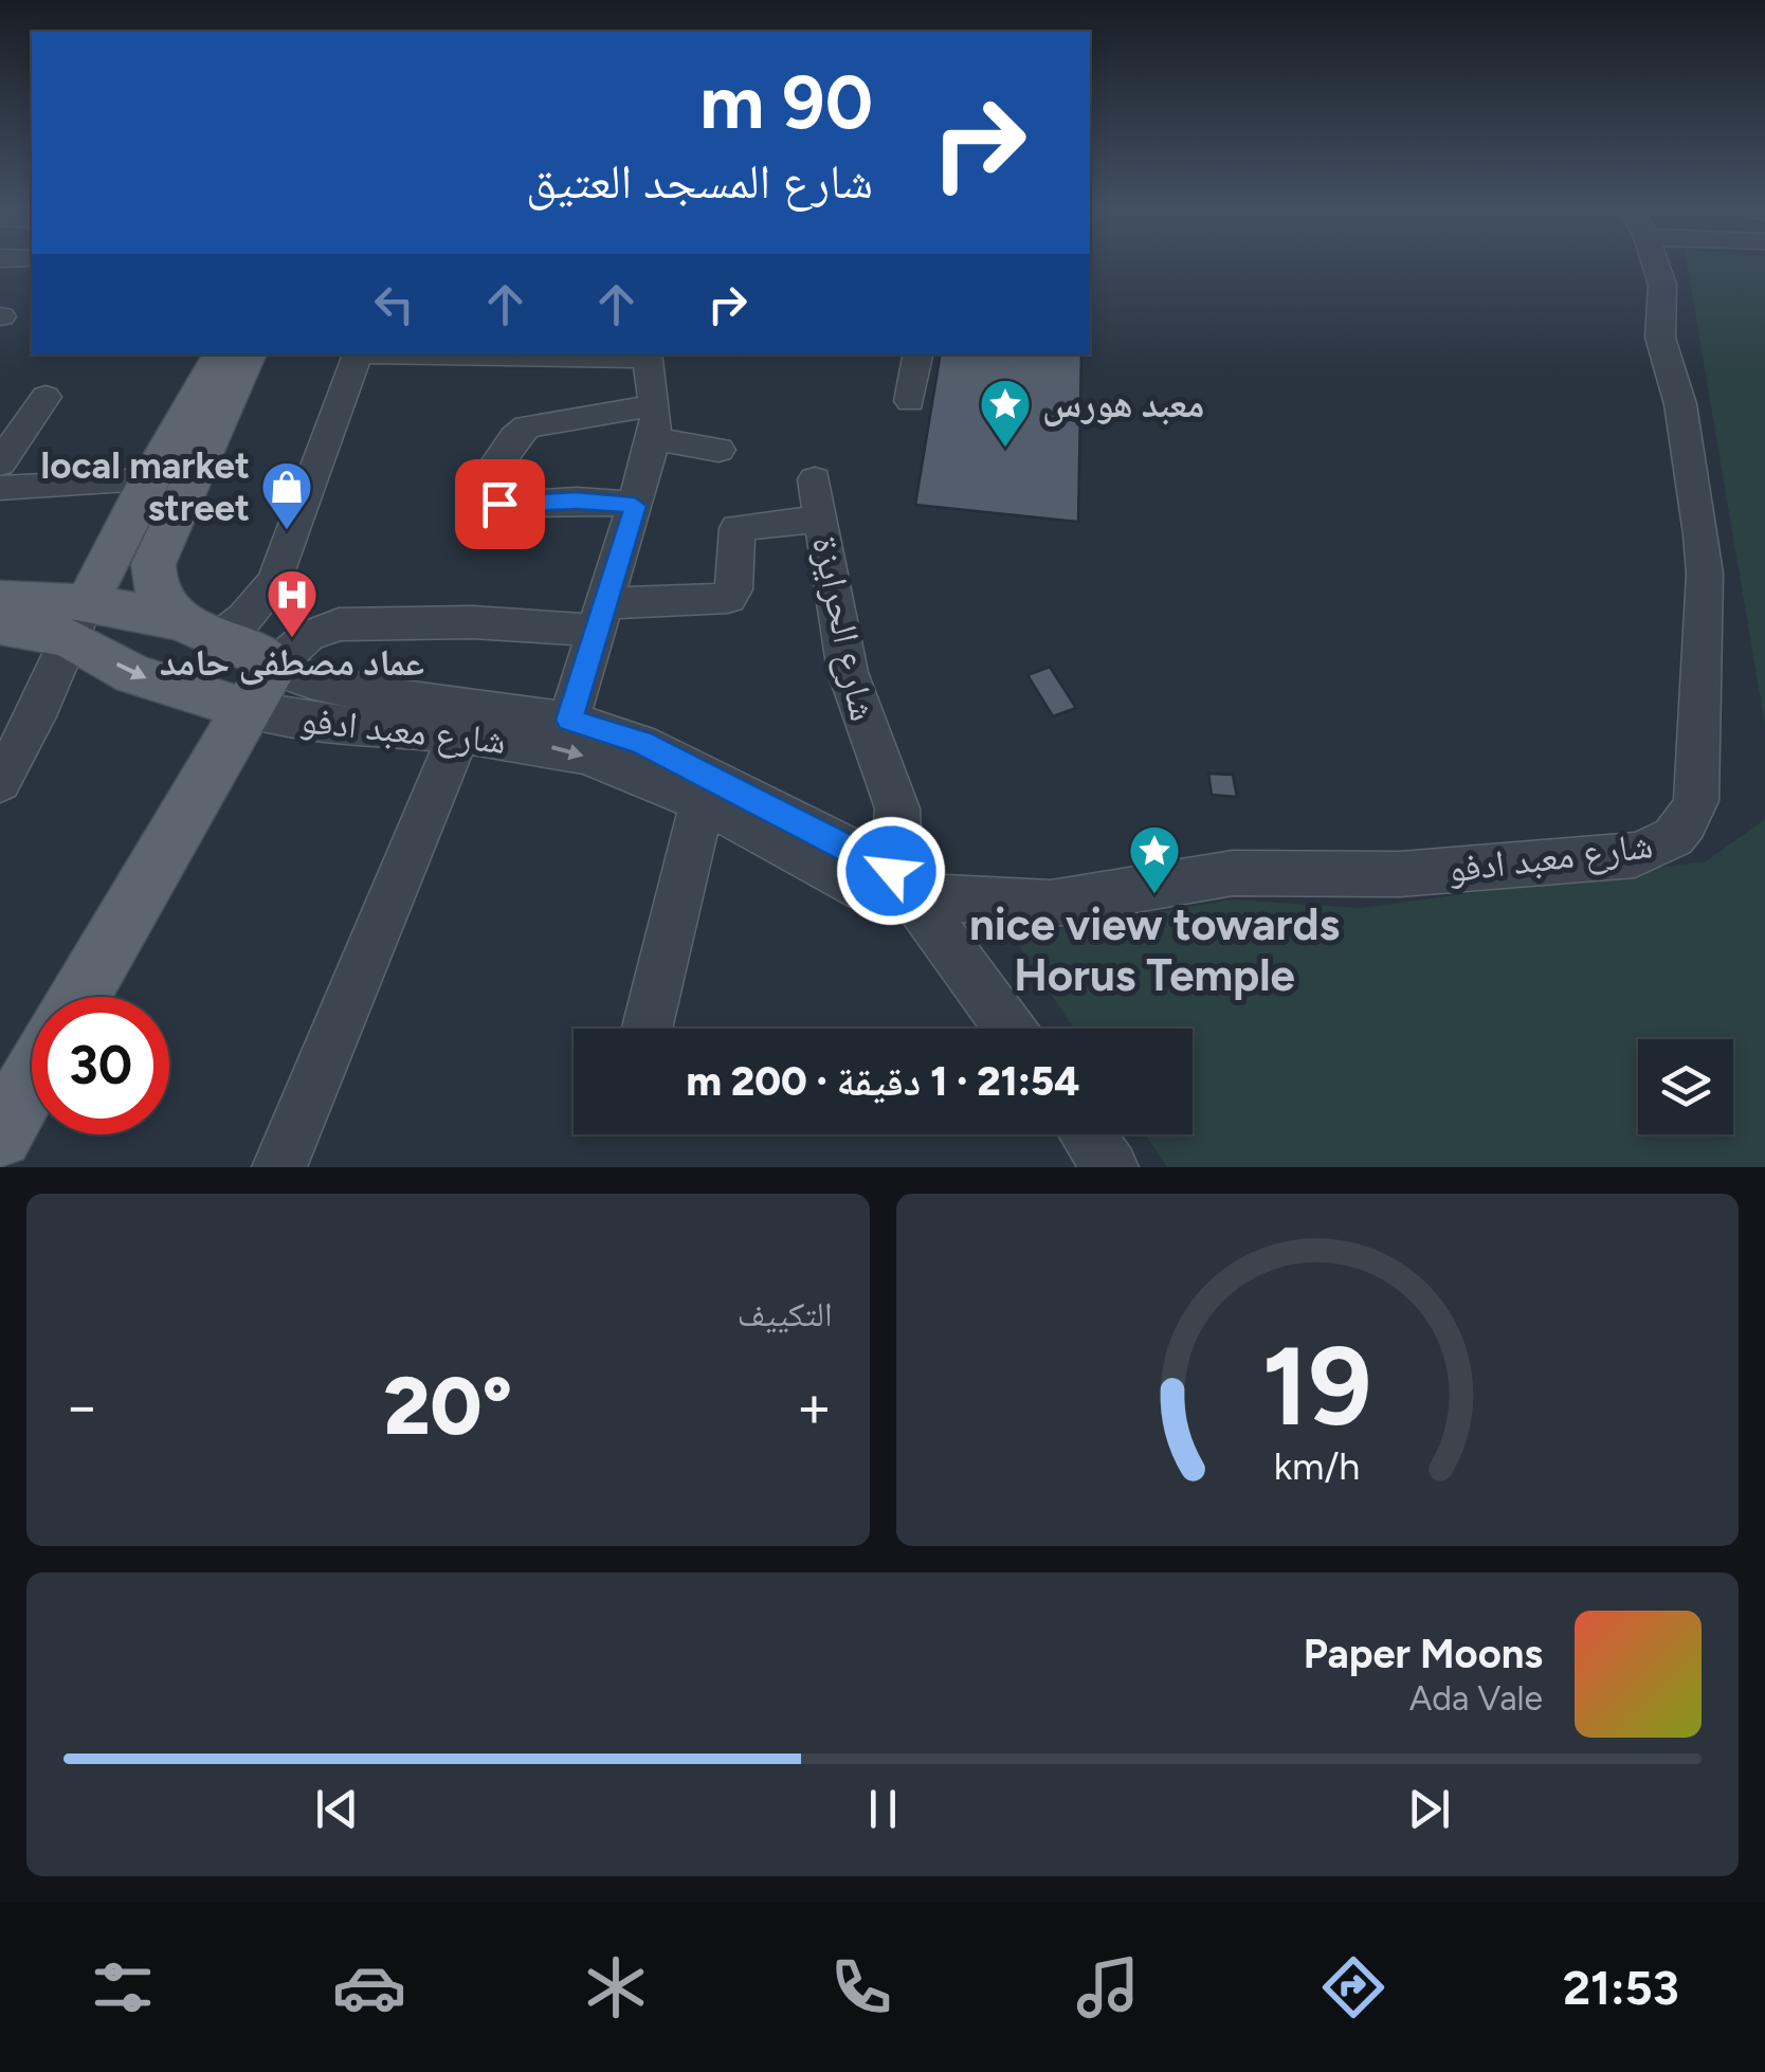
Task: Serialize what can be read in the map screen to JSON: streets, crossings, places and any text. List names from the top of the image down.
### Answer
{
  "streets": {
    "street": ["شارع الحرايزة", "شارع معبد ادفو"]
  },
  "crossings": [
    ["شارع الحرايزة", "شارع معبد ادفو"]
  ],
  "places": {
    "place": ["معبد هورس", "nice view towards Horus Temple"],
    "shop": ["local market street"],
    "hospital": ["عماد مصطفى حامد"]
  },
  "page": {
    "turn": ["90 m", "شارع المسجد العتيق"],
    "limit": "30",
    "trip": "21:54 · 1 دقيقة · 200 m",
    "tile": "التكييف",
    "heat": ["−", "20°", "+"],
    "song": ["Paper Moons", "Ada Vale"],
    "tabs": "21:53",
    "gauge": ["19", "km/h"]
  }
}
